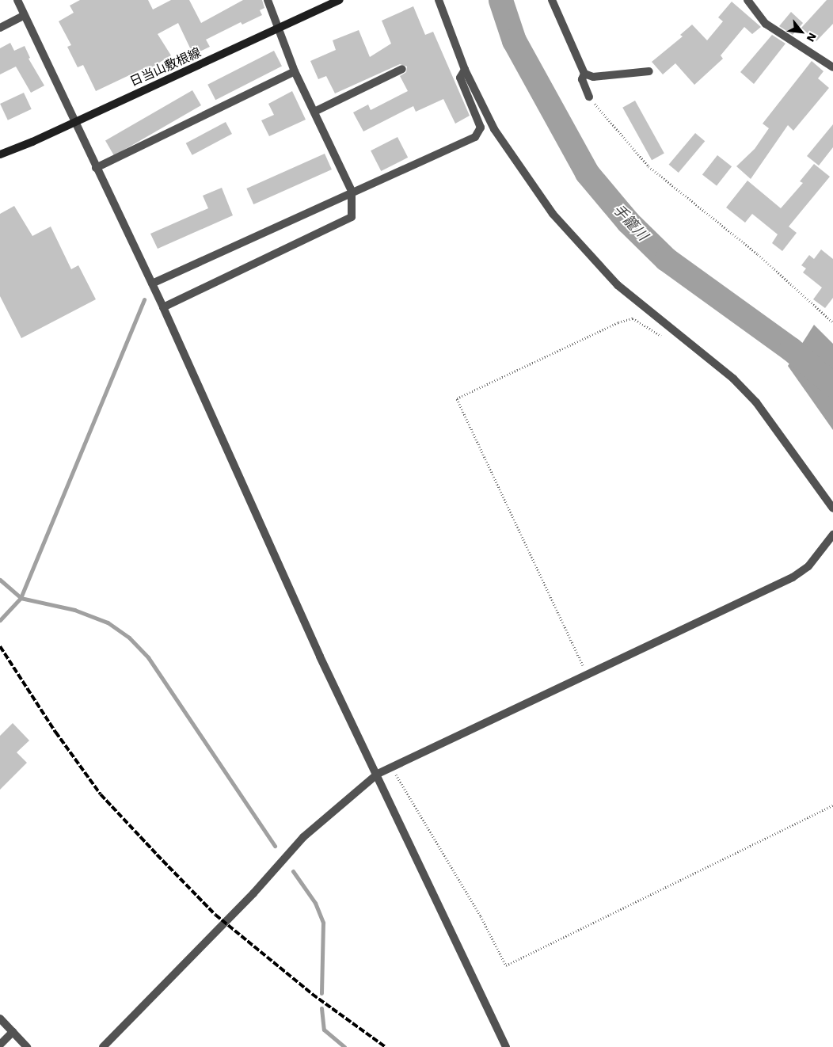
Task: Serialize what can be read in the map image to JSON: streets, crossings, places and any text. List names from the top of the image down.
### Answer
{
  "streets": {
    "main road": ["日当山敷根線"]
  },
  "water": ["手籠川"],
  "north": "bottom right"
}
